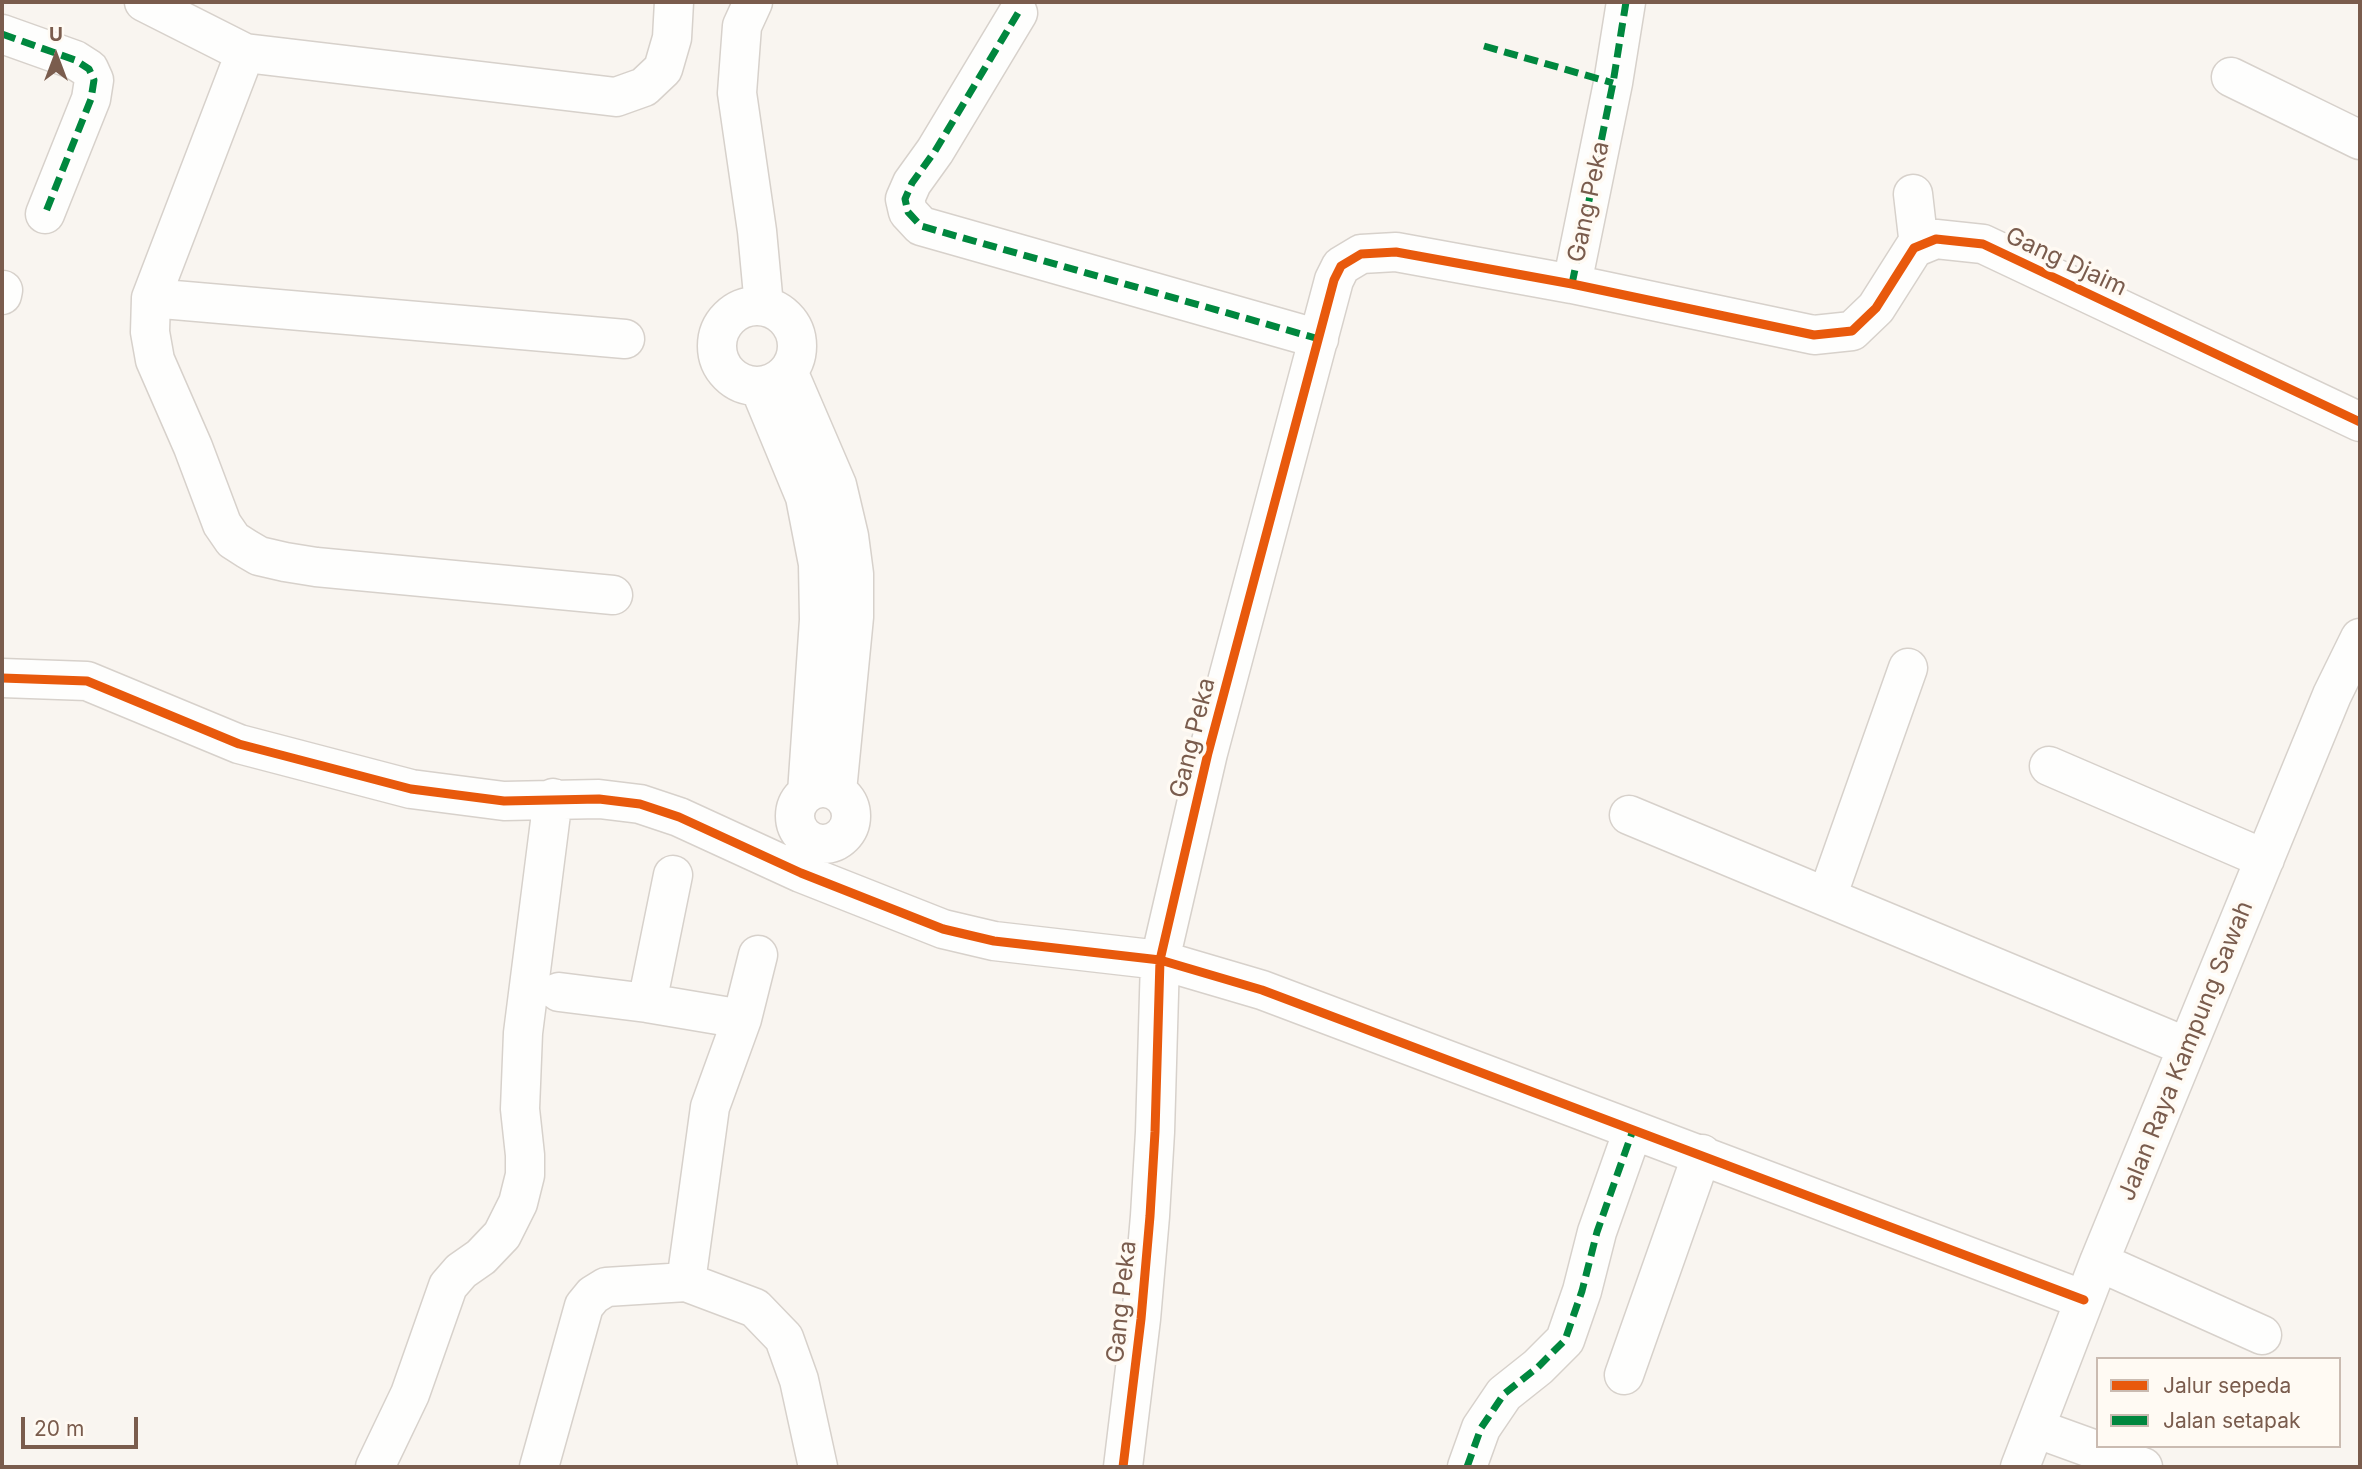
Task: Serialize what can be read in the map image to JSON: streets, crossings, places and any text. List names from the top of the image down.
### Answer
{
  "streets": {
    "street": ["Gang Peka", "Gang Djaim", "Jalan Raya Kampung Sawah"]
  },
  "legend": ["Jalur sepeda", "Jalan setapak"],
  "scale_bar": "20 m",
  "north": "top"
}
